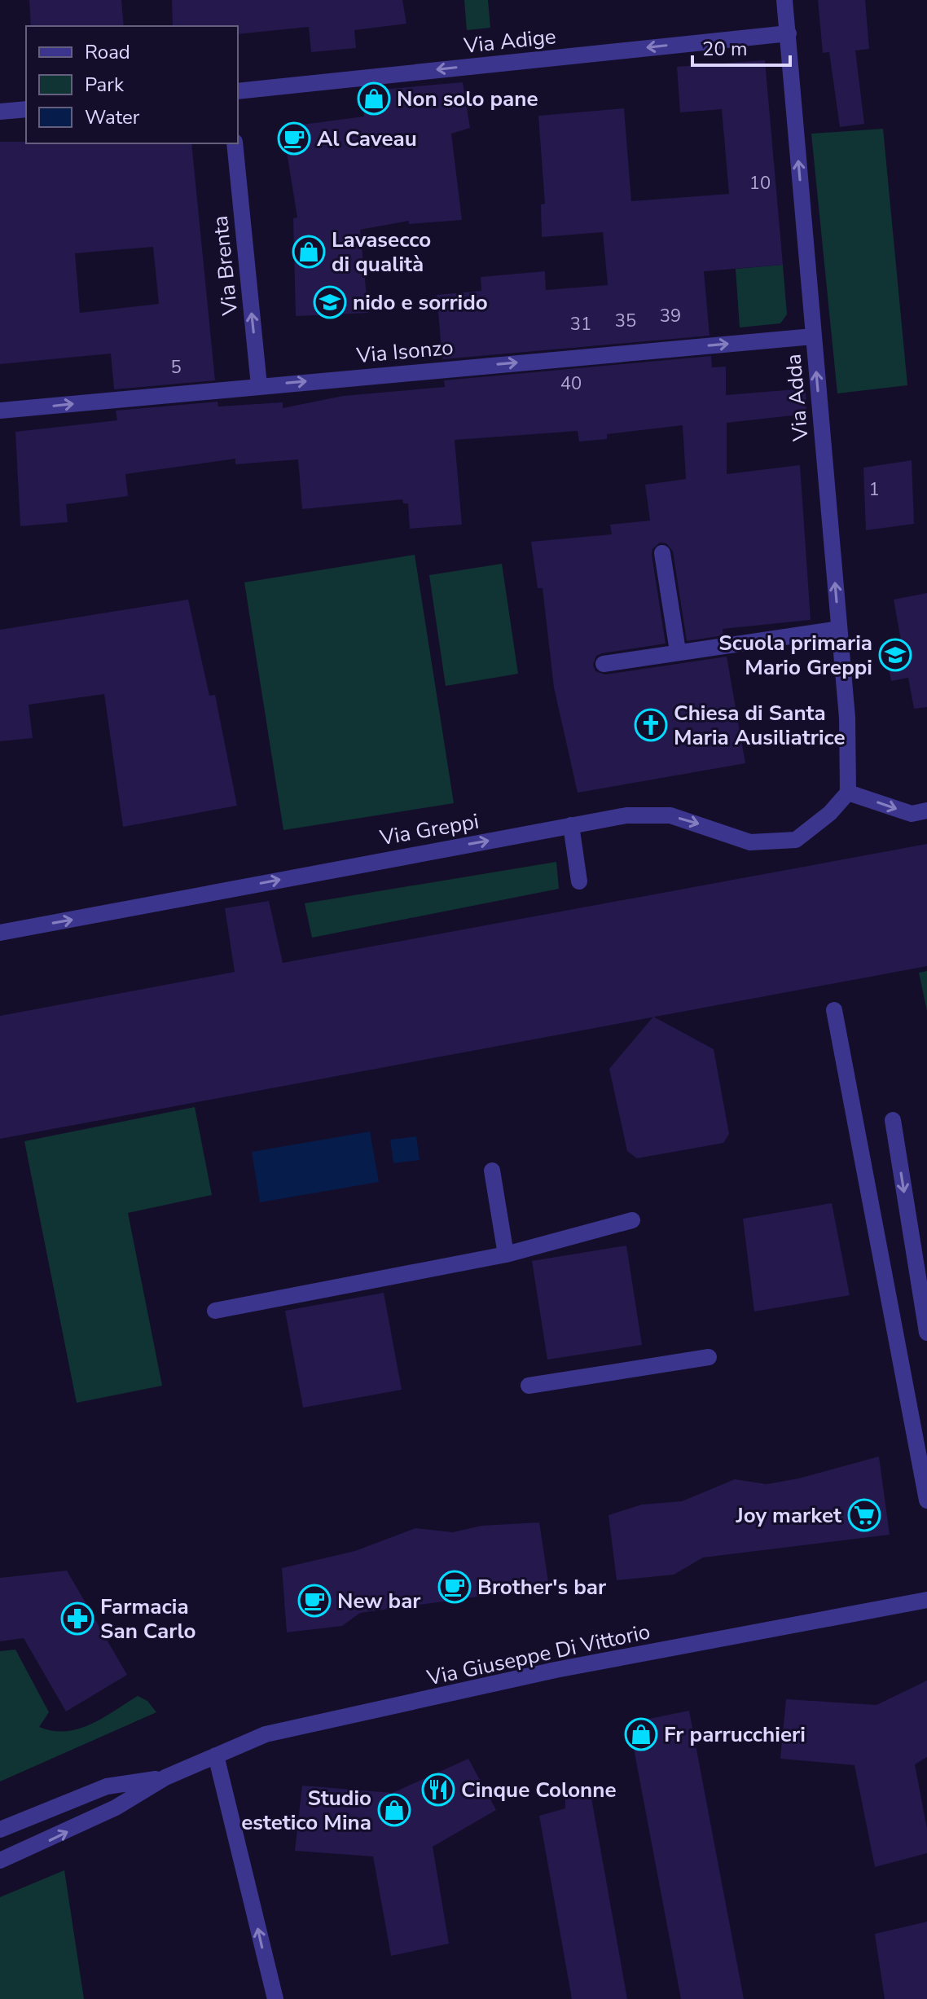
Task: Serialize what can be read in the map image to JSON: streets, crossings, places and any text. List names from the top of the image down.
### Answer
{
  "streets": {
    "street": [
      "Via Adige",
      "Via Brenta",
      "Via Isonzo",
      "Via Adda",
      "Via Greppi",
      "Via Giuseppe Di Vittorio"
    ]
  },
  "crossings": [
    ["Via Adige", "Via Adda"],
    ["Via Brenta", "Via Isonzo"],
    ["Via Isonzo", "Via Adda"],
    ["Via Adda", "Via Greppi"]
  ],
  "one_way": [
    "Via Adige",
    "Via Brenta",
    "Via Isonzo",
    "Via Adda",
    "Via Greppi"
  ],
  "places": {
    "shop": [
      "Non solo pane",
      "Lavasecco di qualità",
      "Fr parrucchieri",
      "Studio estetico Mina"
    ],
    "cafe": ["Al Caveau", "Brother's bar", "New bar"],
    "school or university": ["nido e sorrido", "Scuola primaria Mario Greppi"],
    "church": ["Chiesa di Santa Maria Ausiliatrice"],
    "supermarket": ["Joy market"],
    "pharmacy": ["Farmacia San Carlo"],
    "restaurant": ["Cinque Colonne"]
  },
  "house_numbers": [
    "10",
    "39",
    "35",
    "31",
    "5",
    "40",
    "1"
  ],
  "legend": ["Road", "Park", "Water"],
  "scale_bar": "20 m"
}
